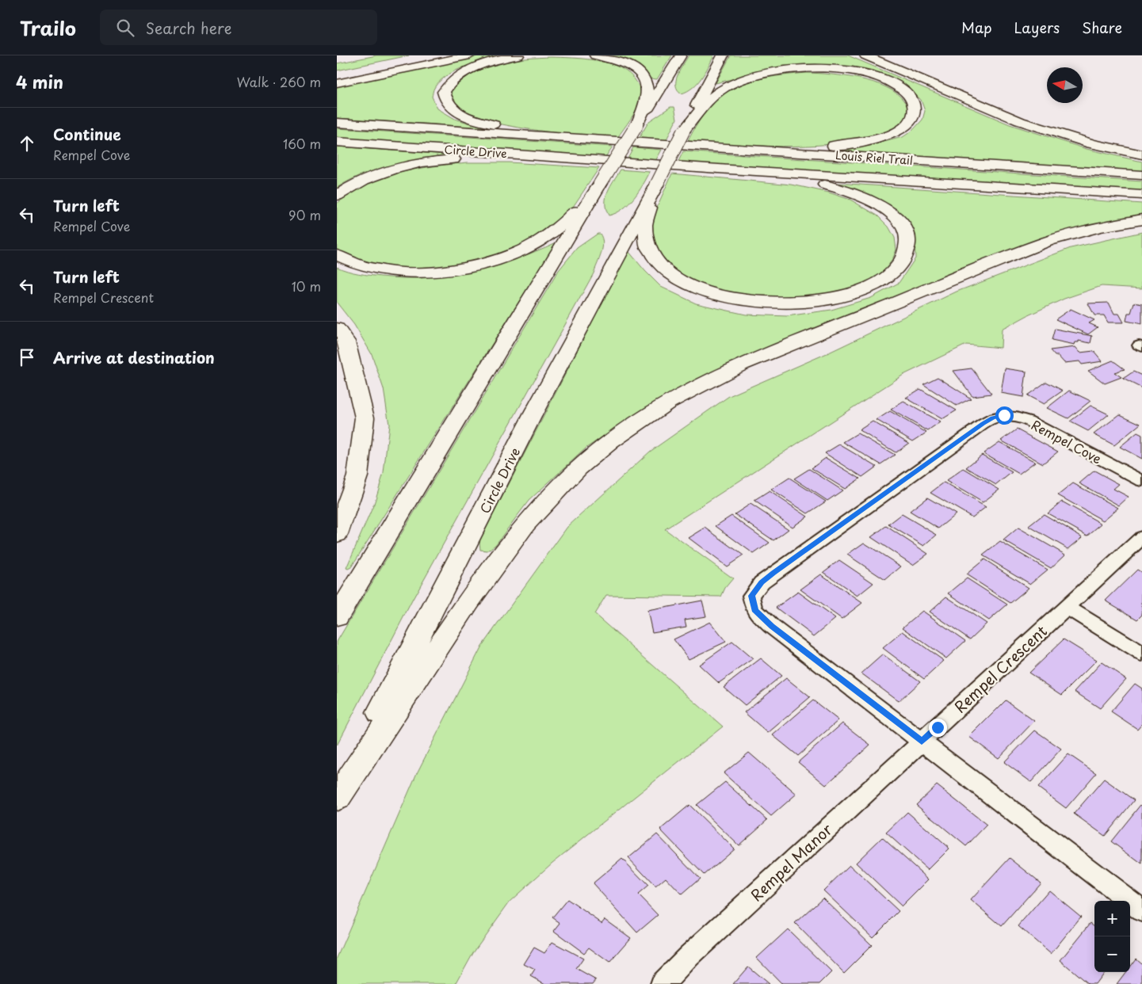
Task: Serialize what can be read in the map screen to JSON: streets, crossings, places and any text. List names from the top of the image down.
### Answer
{
  "streets": {
    "highway": ["Circle Drive", "Louis Riel Trail"],
    "street": ["Rempel Cove", "Rempel Crescent", "Rempel Manor"]
  },
  "crossings": [
    ["Circle Drive", "Louis Riel Trail"],
    ["Rempel Cove", "Rempel Crescent"],
    ["Rempel Cove", "Rempel Manor"],
    ["Rempel Crescent", "Rempel Manor"]
  ],
  "north": "left",
  "page": {
    "header": "Trailo",
    "search": "Search here",
    "nav": ["Map", "Layers", "Share"],
    "heading": ["4 min", "Walk · 260 m"],
    "list": [
      ["Continue", "Rempel Cove", "160 m"],
      ["Turn left", "Rempel Cove", "90 m"],
      ["Turn left", "Rempel Crescent", "10 m"],
      "Arrive at destination"
    ],
    "map_buttons": ["+", "−"]
  }
}
